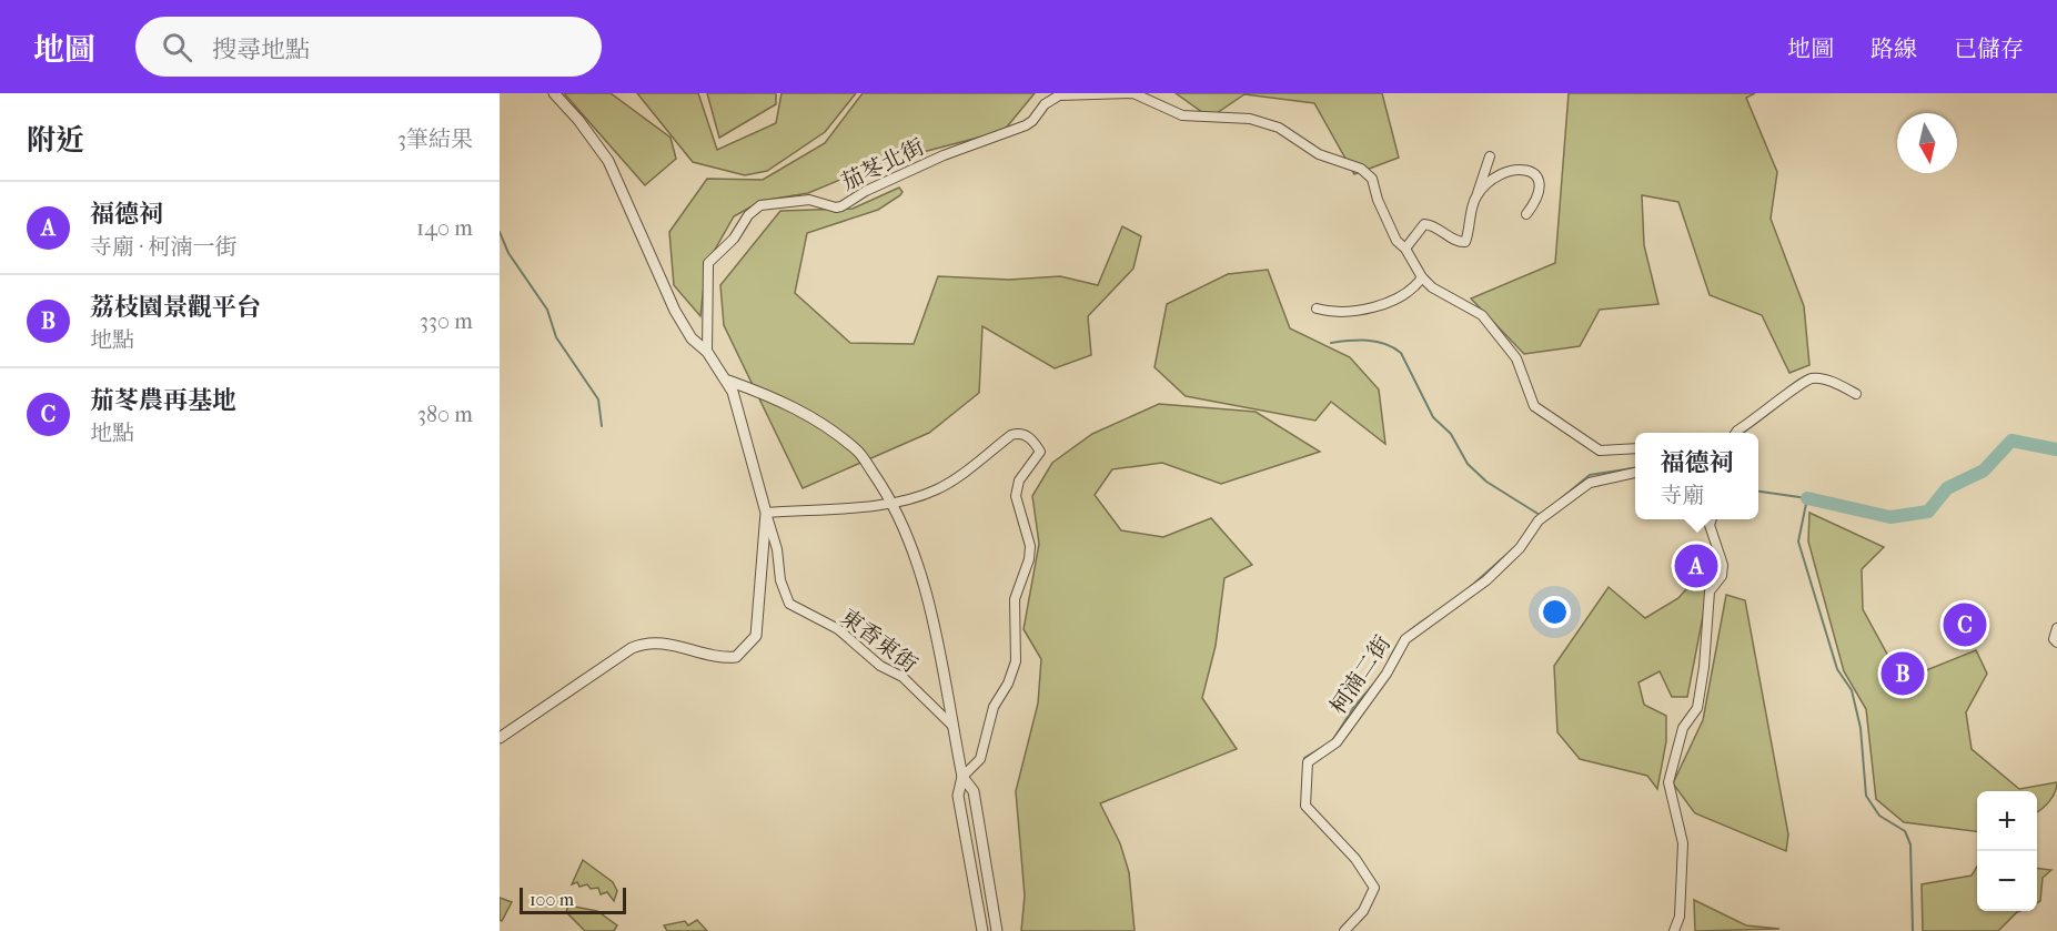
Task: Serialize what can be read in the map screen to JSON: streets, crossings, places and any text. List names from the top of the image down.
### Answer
{
  "streets": {
    "street": ["茄苳北街", "東香東街", "柯湳二街"]
  },
  "scale_bar": "100 m",
  "north": "bottom",
  "page": {
    "header": "地圖",
    "search": "搜尋地點",
    "nav": ["地圖", "路線", "已儲存"],
    "heading": ["附近", "3筆結果"],
    "list": [
      {
        "mark": "A",
        "name": "福德祠",
        "note": "寺廟 · 柯湳一街",
        "value": "140 m"
      },
      {
        "mark": "B",
        "name": "荔枝園景觀平台",
        "note": "地點",
        "value": "330 m"
      },
      {
        "mark": "C",
        "name": "茄苳農再基地",
        "note": "地點",
        "value": "380 m"
      }
    ],
    "popup": ["福德祠", "寺廟"],
    "pins": ["A", "C", "B"],
    "map_buttons": ["+", "−"],
    "scale": "100 m"
  }
}
